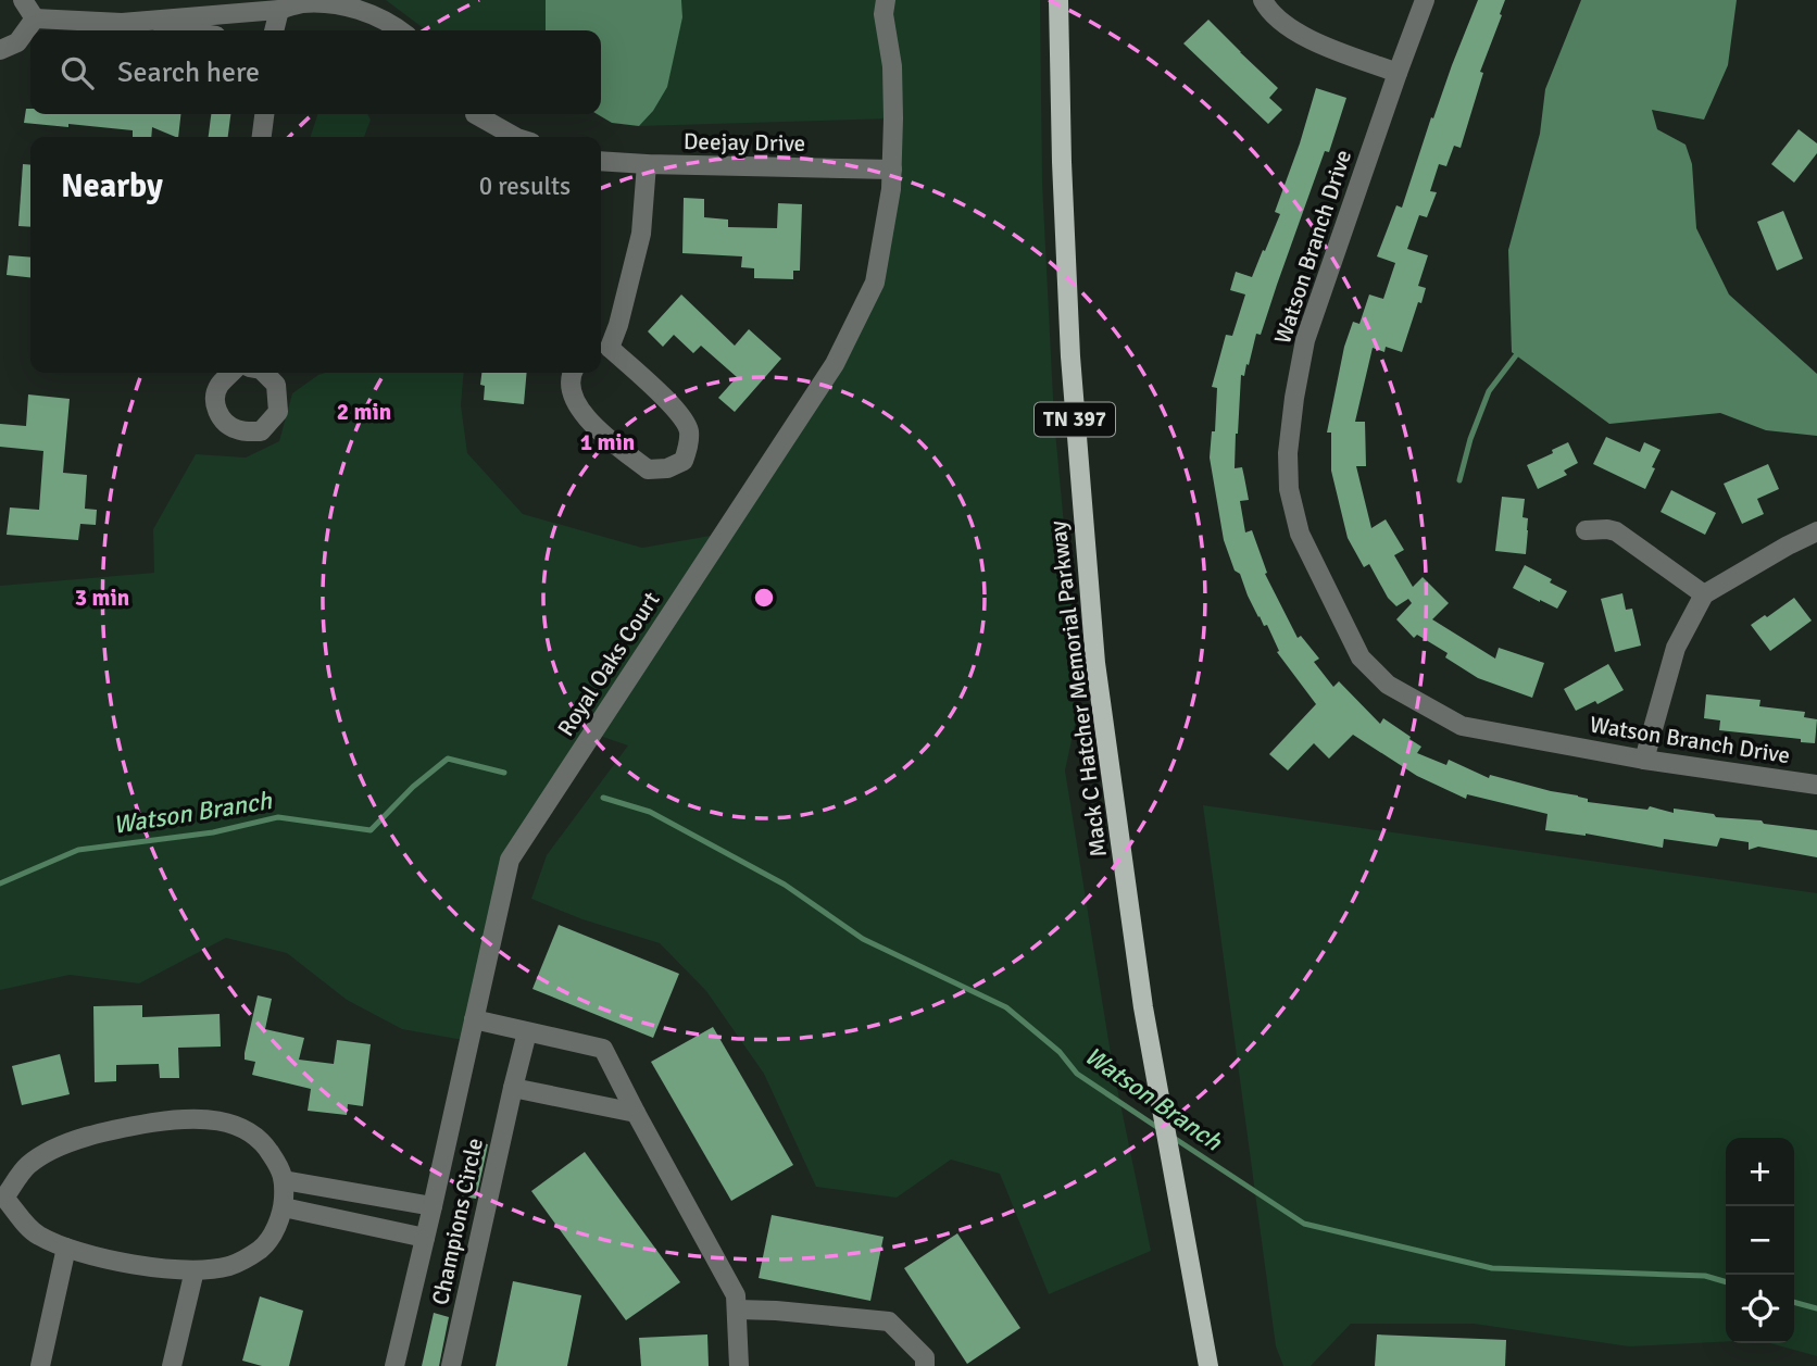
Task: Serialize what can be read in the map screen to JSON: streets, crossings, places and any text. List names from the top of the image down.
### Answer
{
  "streets": {
    "main road": ["TN 397", "Mack C Hatcher Memorial Parkway"],
    "street": [
      "Deejay Drive",
      "Watson Branch Drive",
      "Royal Oaks Court",
      "Champions Circle"
    ]
  },
  "crossings": [
    ["Deejay Drive", "Royal Oaks Court"]
  ],
  "water": ["Watson Branch"],
  "page": {
    "search": "Search here",
    "heading": ["Nearby", "0 results"],
    "map_buttons": ["+", "−"]
  },
  "rings": ["2 min", "1 min", "3 min"]
}
